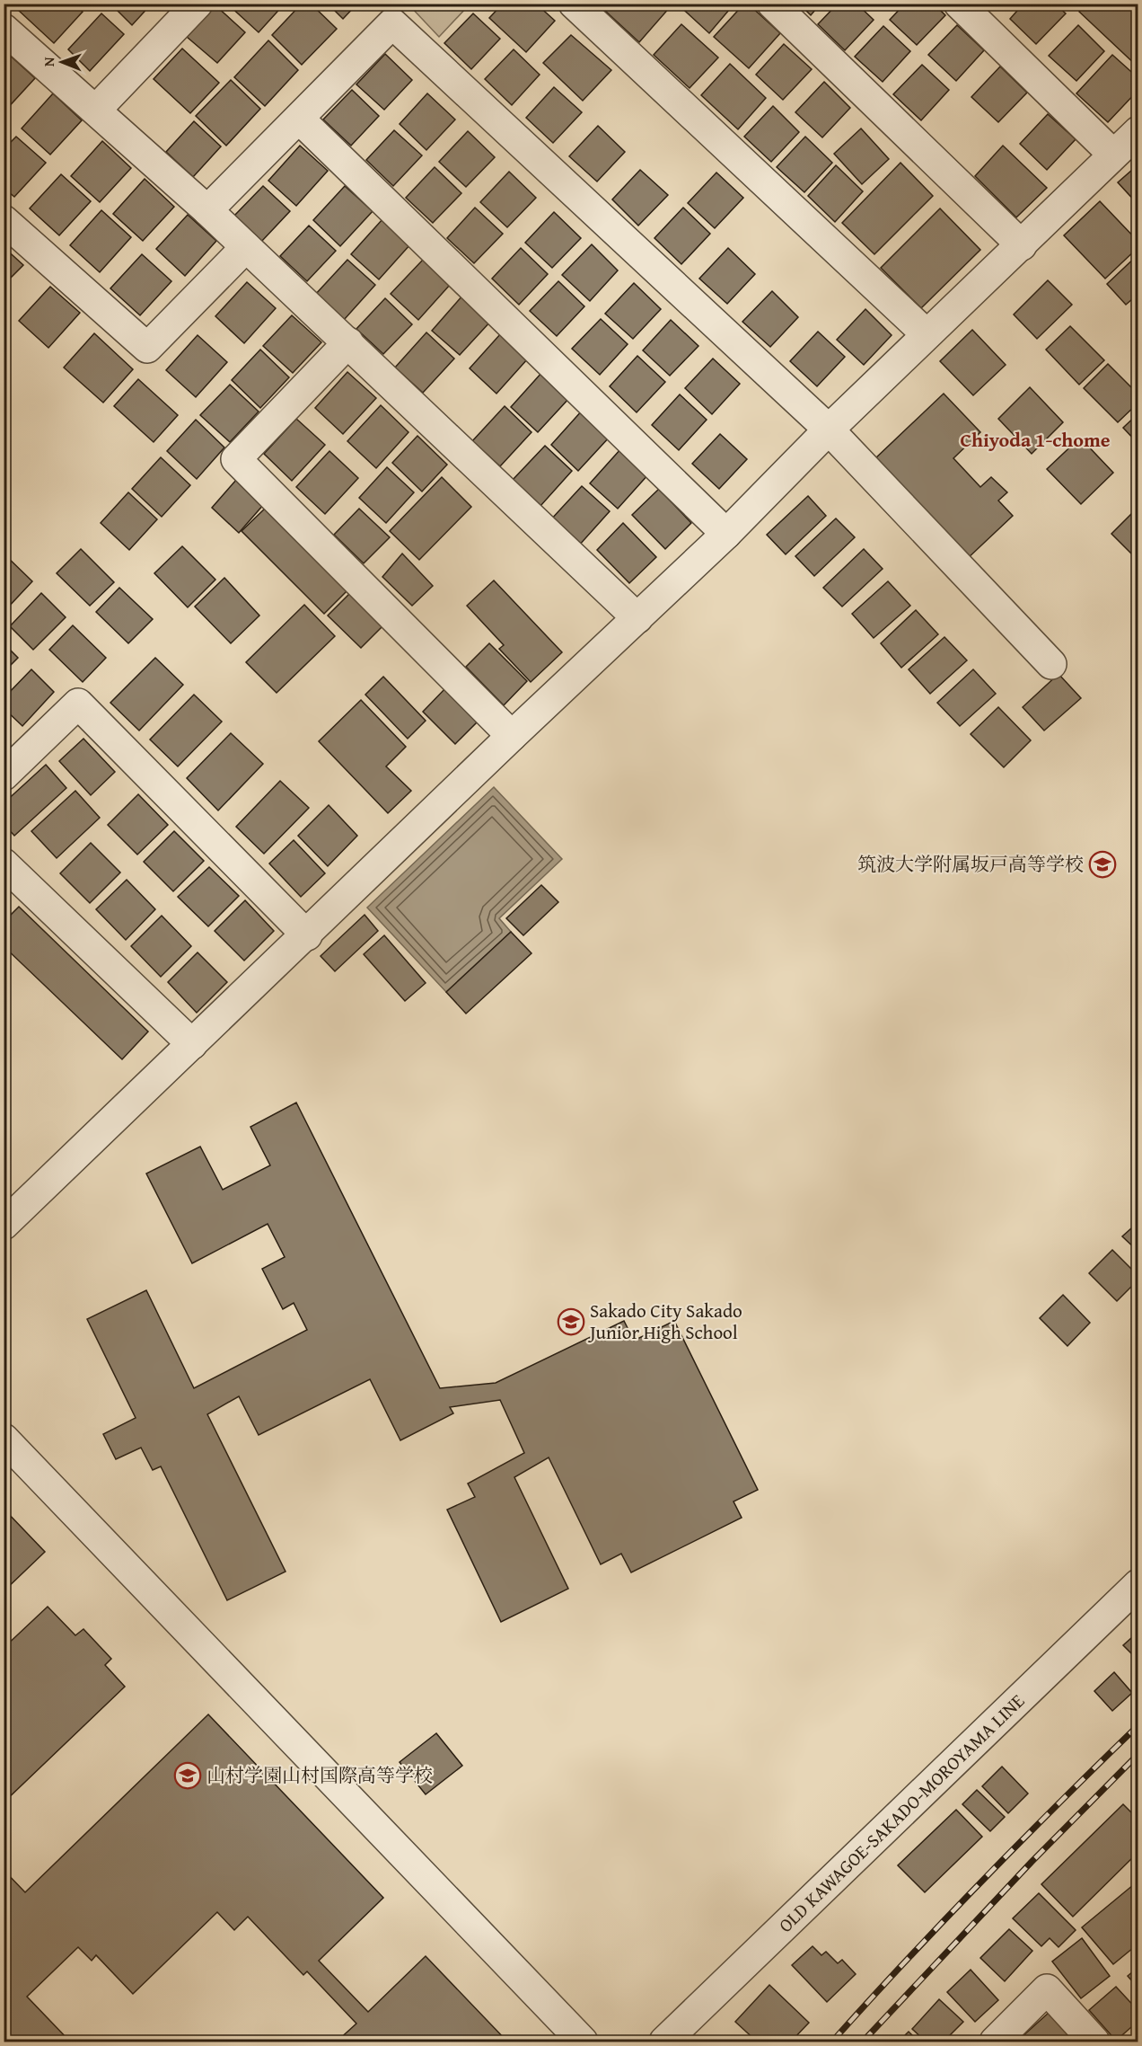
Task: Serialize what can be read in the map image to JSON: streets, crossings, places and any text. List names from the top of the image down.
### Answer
{
  "streets": {
    "street": ["OLD KAWAGOE-SAKADO-MOROYAMA LINE"]
  },
  "districts": ["Chiyoda 1-chome"],
  "places": {
    "school or university": ["筑波大学附属坂戸高等学校", "Sakado City Sakado Junior High School", "山村学園山村国際高等学校"]
  },
  "north": "left"
}
